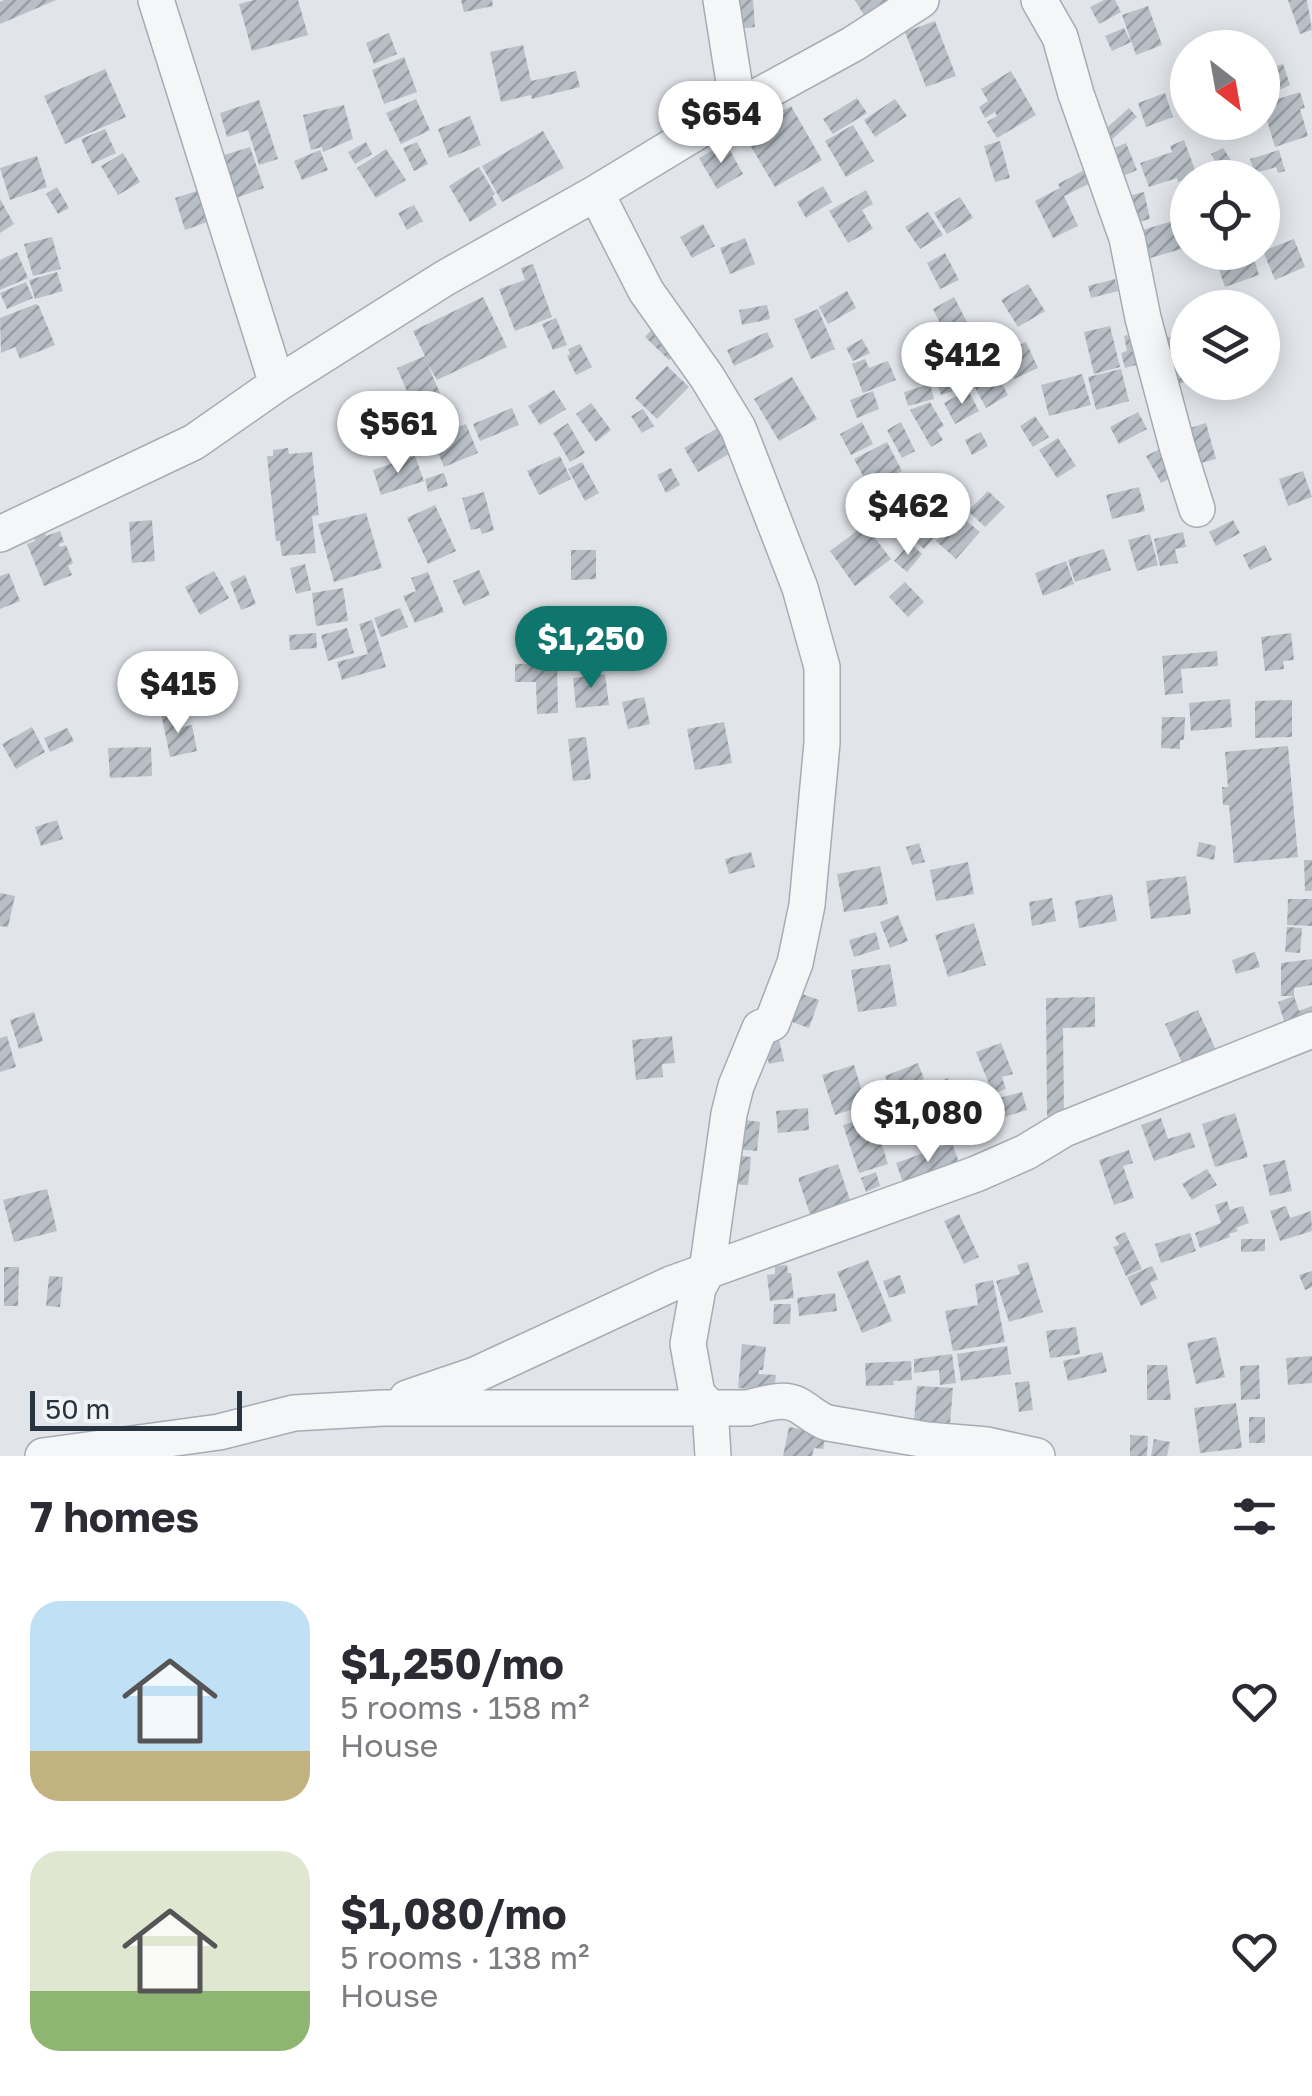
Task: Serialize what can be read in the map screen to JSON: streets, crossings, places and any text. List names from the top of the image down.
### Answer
{
  "scale_bar": "50 m",
  "north": "bottom right",
  "page": {
    "price": [
      "$654",
      "$412",
      "$561",
      "$462",
      "$1,250",
      "$415",
      "$1,080"
    ],
    "scale": "50 m",
    "heading": "7 homes",
    "list": [
      {
        "name": "$1,250/mo",
        "note": "5 rooms · 158 m² · House"
      },
      {
        "name": "$1,080/mo",
        "note": "5 rooms · 138 m² · House"
      }
    ]
  }
}
